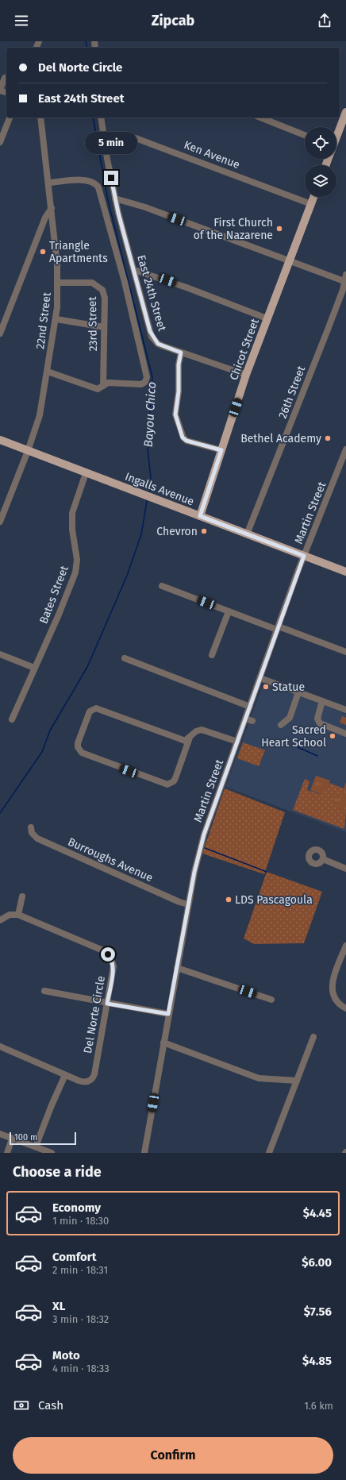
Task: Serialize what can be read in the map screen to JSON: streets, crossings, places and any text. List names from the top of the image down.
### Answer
{
  "streets": {
    "main road": ["Chicot Street", "Ingalls Avenue"],
    "street": [
      "Ken Avenue",
      "East 24th Street",
      "22nd Street",
      "23rd Street",
      "26th Street",
      "Martin Street",
      "Bates Street",
      "Burroughs Avenue",
      "Del Norte Circle"
    ]
  },
  "crossings": [
    ["Ken Avenue", "East 24th Street"],
    ["Ken Avenue", "Chicot Street"],
    ["East 24th Street", "Chicot Street"],
    ["22nd Street", "23rd Street"],
    ["22nd Street", "Ingalls Avenue"],
    ["Chicot Street", "Ingalls Avenue"],
    ["26th Street", "Ingalls Avenue"],
    ["Ingalls Avenue", "Martin Street"],
    ["Ingalls Avenue", "Bates Street"],
    ["Martin Street", "Burroughs Avenue"]
  ],
  "water": ["Bayou Chico"],
  "places": [
    "First Church of the Nazarene",
    "Triangle Apartments",
    "Bethel Academy",
    "Chevron",
    "Statue",
    "Sacred Heart School",
    "LDS Pascagoula"
  ],
  "scale_bar": "100 m",
  "page": {
    "header": "Zipcab",
    "banner": ["Del Norte Circle", "East 24th Street"],
    "bubble": "5 min",
    "scale": "100 m",
    "heading": "Choose a ride",
    "list": [
      {
        "name": "Economy",
        "note": "1 min · 18:30",
        "value": "$4.45"
      },
      {
        "name": "Comfort",
        "note": "2 min · 18:31",
        "value": "$6.00"
      },
      {
        "name": "XL",
        "note": "3 min · 18:32",
        "value": "$7.56"
      },
      {
        "name": "Moto",
        "note": "4 min · 18:33",
        "value": "$4.85"
      }
    ],
    "pay": ["Cash", "1.6 km"],
    "buttons": "Confirm"
  }
}
